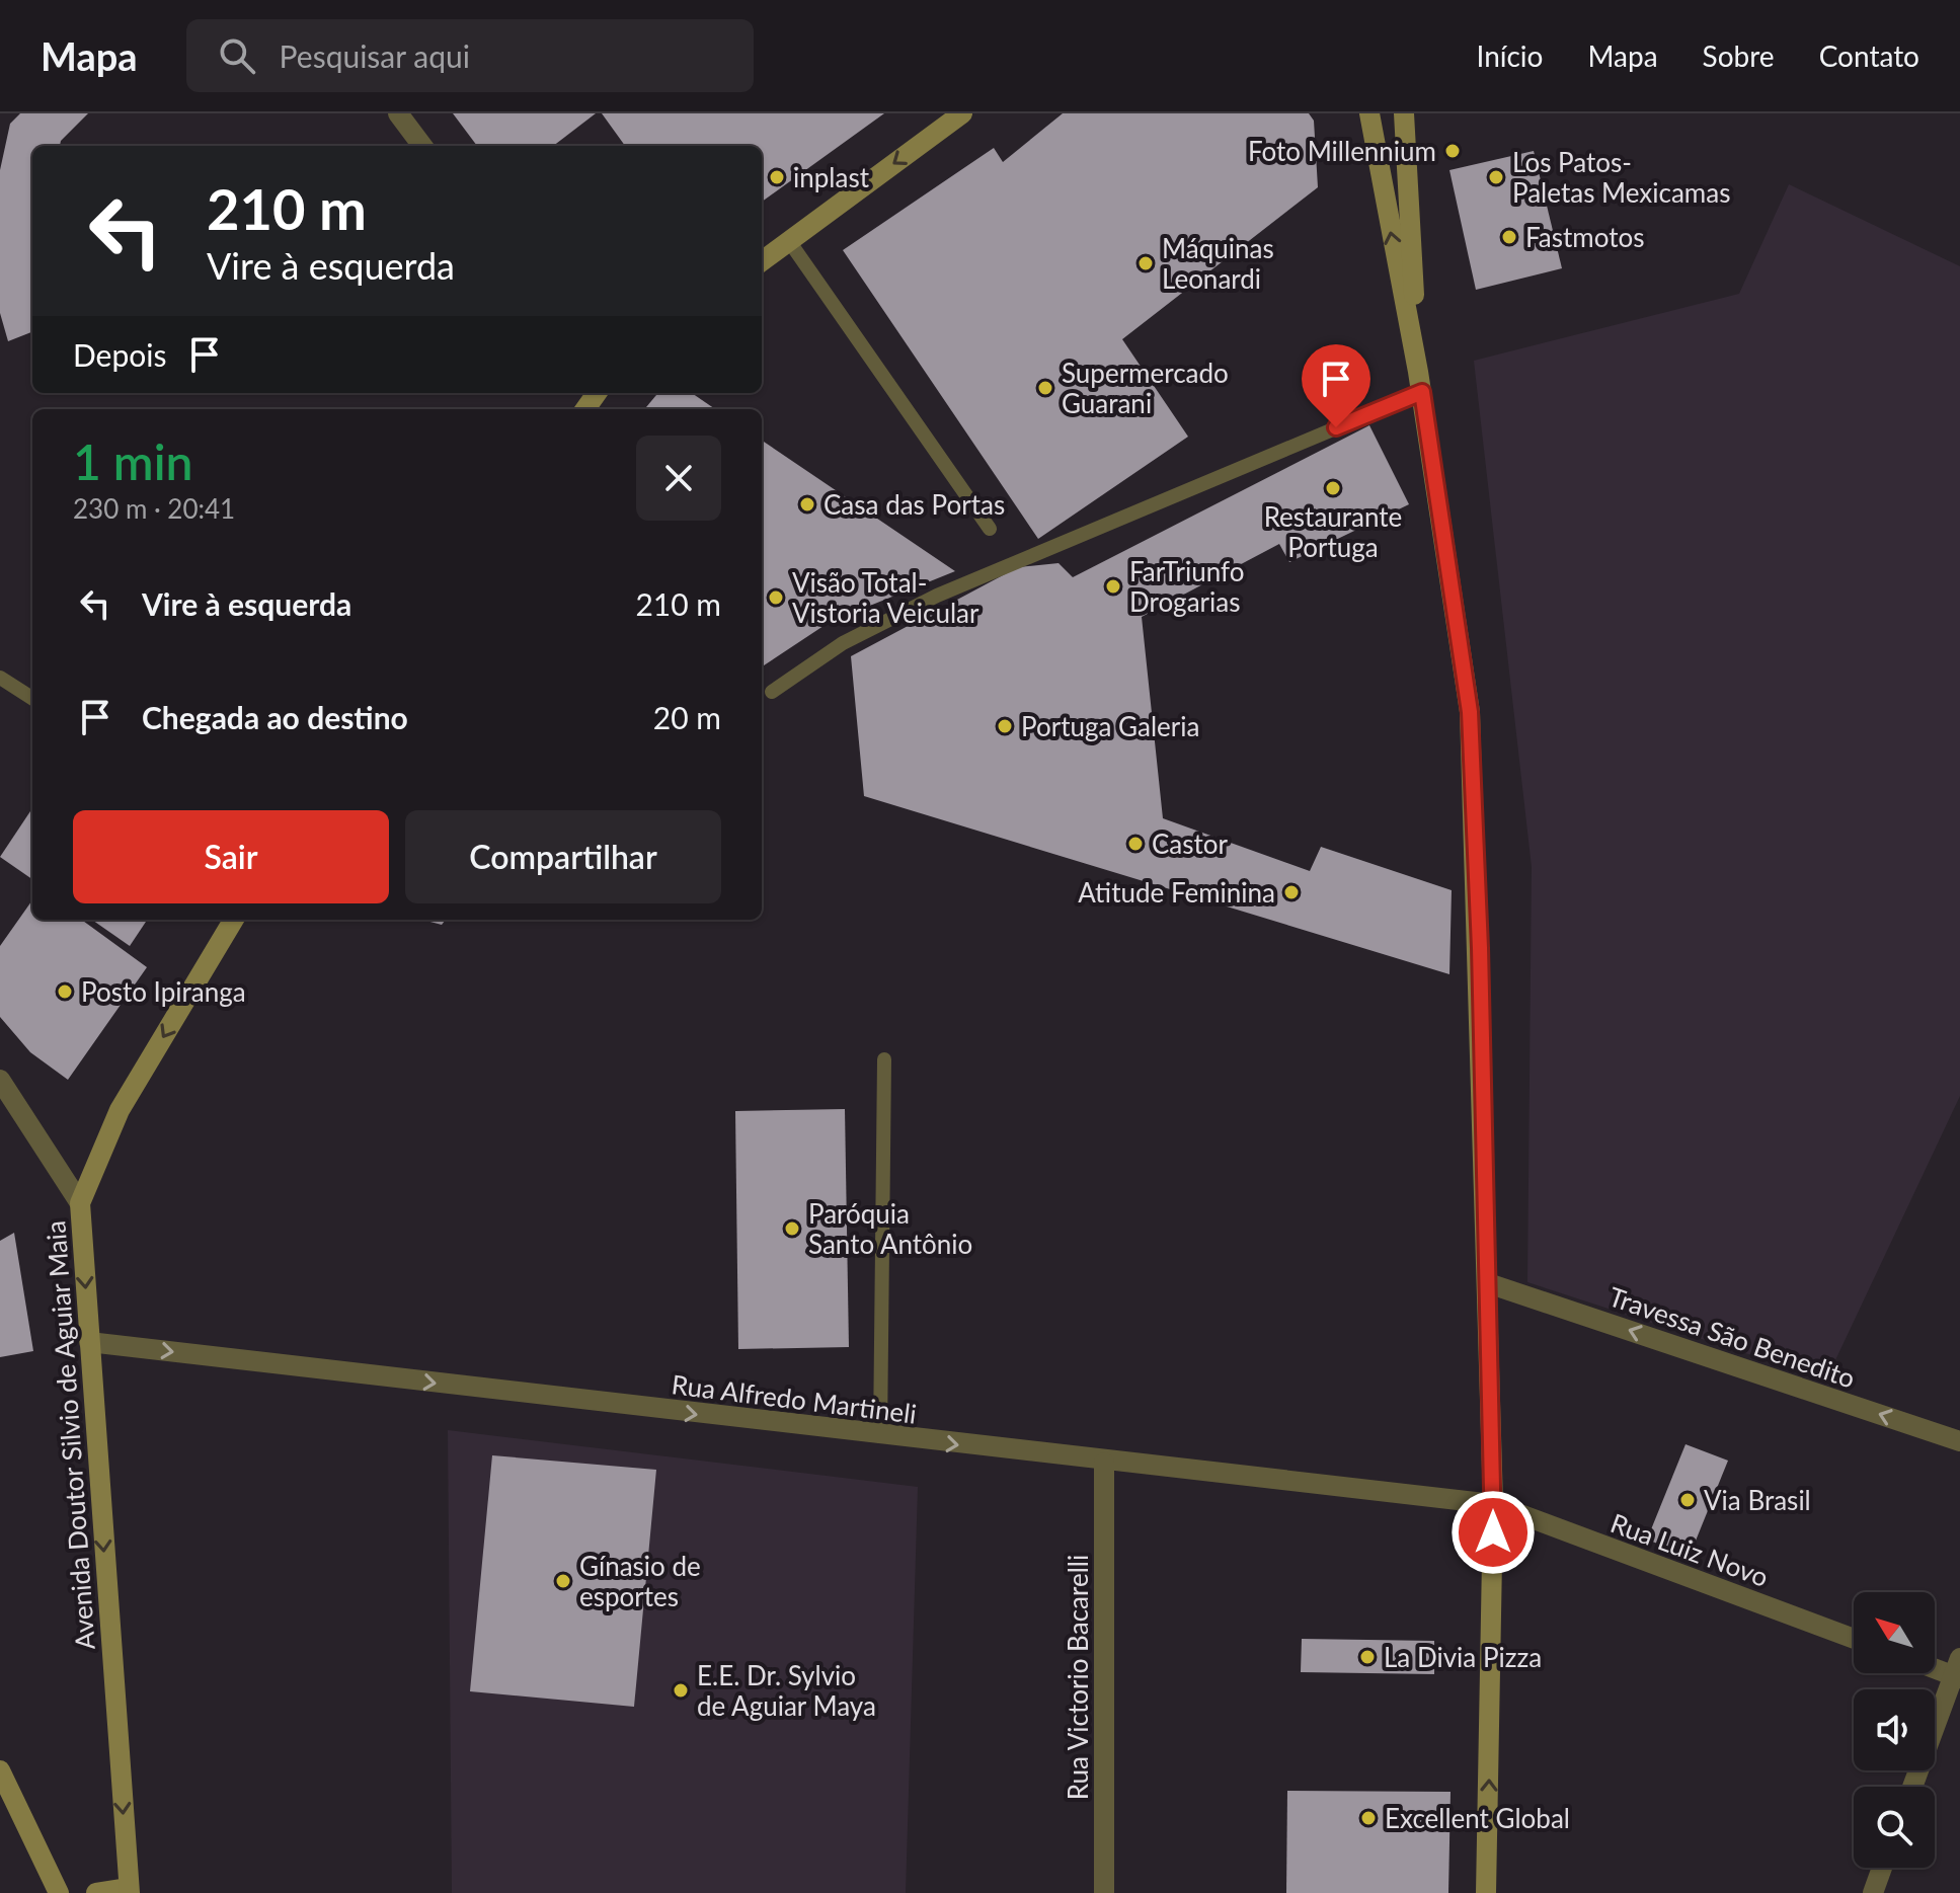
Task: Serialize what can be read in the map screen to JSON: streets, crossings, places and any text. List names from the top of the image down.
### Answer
{
  "streets": {
    "main road": ["Avenida Doutor Silvio de Aguiar Maia"],
    "street": [
      "Travessa São Benedito",
      "Rua Alfredo Martineli",
      "Rua Luiz Novo",
      "Rua Victorio Bacarelli"
    ]
  },
  "crossings": [
    ["Rua Alfredo Martineli", "Avenida Doutor Silvio de Aguiar Maia"],
    ["Rua Alfredo Martineli", "Rua Luiz Novo"],
    ["Rua Alfredo Martineli", "Rua Victorio Bacarelli"]
  ],
  "one_way": ["Travessa São Benedito", "Rua Alfredo Martineli", "Avenida Doutor Silvio de Aguiar Maia"],
  "places": [
    "Foto Millennium",
    "inplast",
    "Los Patos- Paletas Mexicamas",
    "Fastmotos",
    "Máquinas Leonardi",
    "Supermercado Guarani",
    "Restaurante Portuga",
    "Casa das Portas",
    "FarTriunfo Drogarias",
    "Visão Total- Vistoria Veicular",
    "Portuga Galeria",
    "Castor",
    "Atitude Feminina",
    "Posto Ipiranga",
    "Paróquia Santo Antônio",
    "Via Brasil",
    "Gínasio de esportes",
    "La Divia Pizza",
    "E.E. Dr. Sylvio de Aguiar Maya",
    "Excellent Global"
  ],
  "north": "top left",
  "page": {
    "header": "Mapa",
    "search": "Pesquisar aqui",
    "nav": [
      "Início",
      "Mapa",
      "Sobre",
      "Contato"
    ],
    "turn": ["210 m", "Vire à esquerda"],
    "then": "Depois",
    "heading": ["1 min", "230 m · 20:41"],
    "list": [
      {
        "name": "Vire à esquerda",
        "value": "210 m"
      },
      {
        "name": "Chegada ao destino",
        "value": "20 m"
      }
    ],
    "buttons": ["Sair", "Compartilhar"]
  }
}
